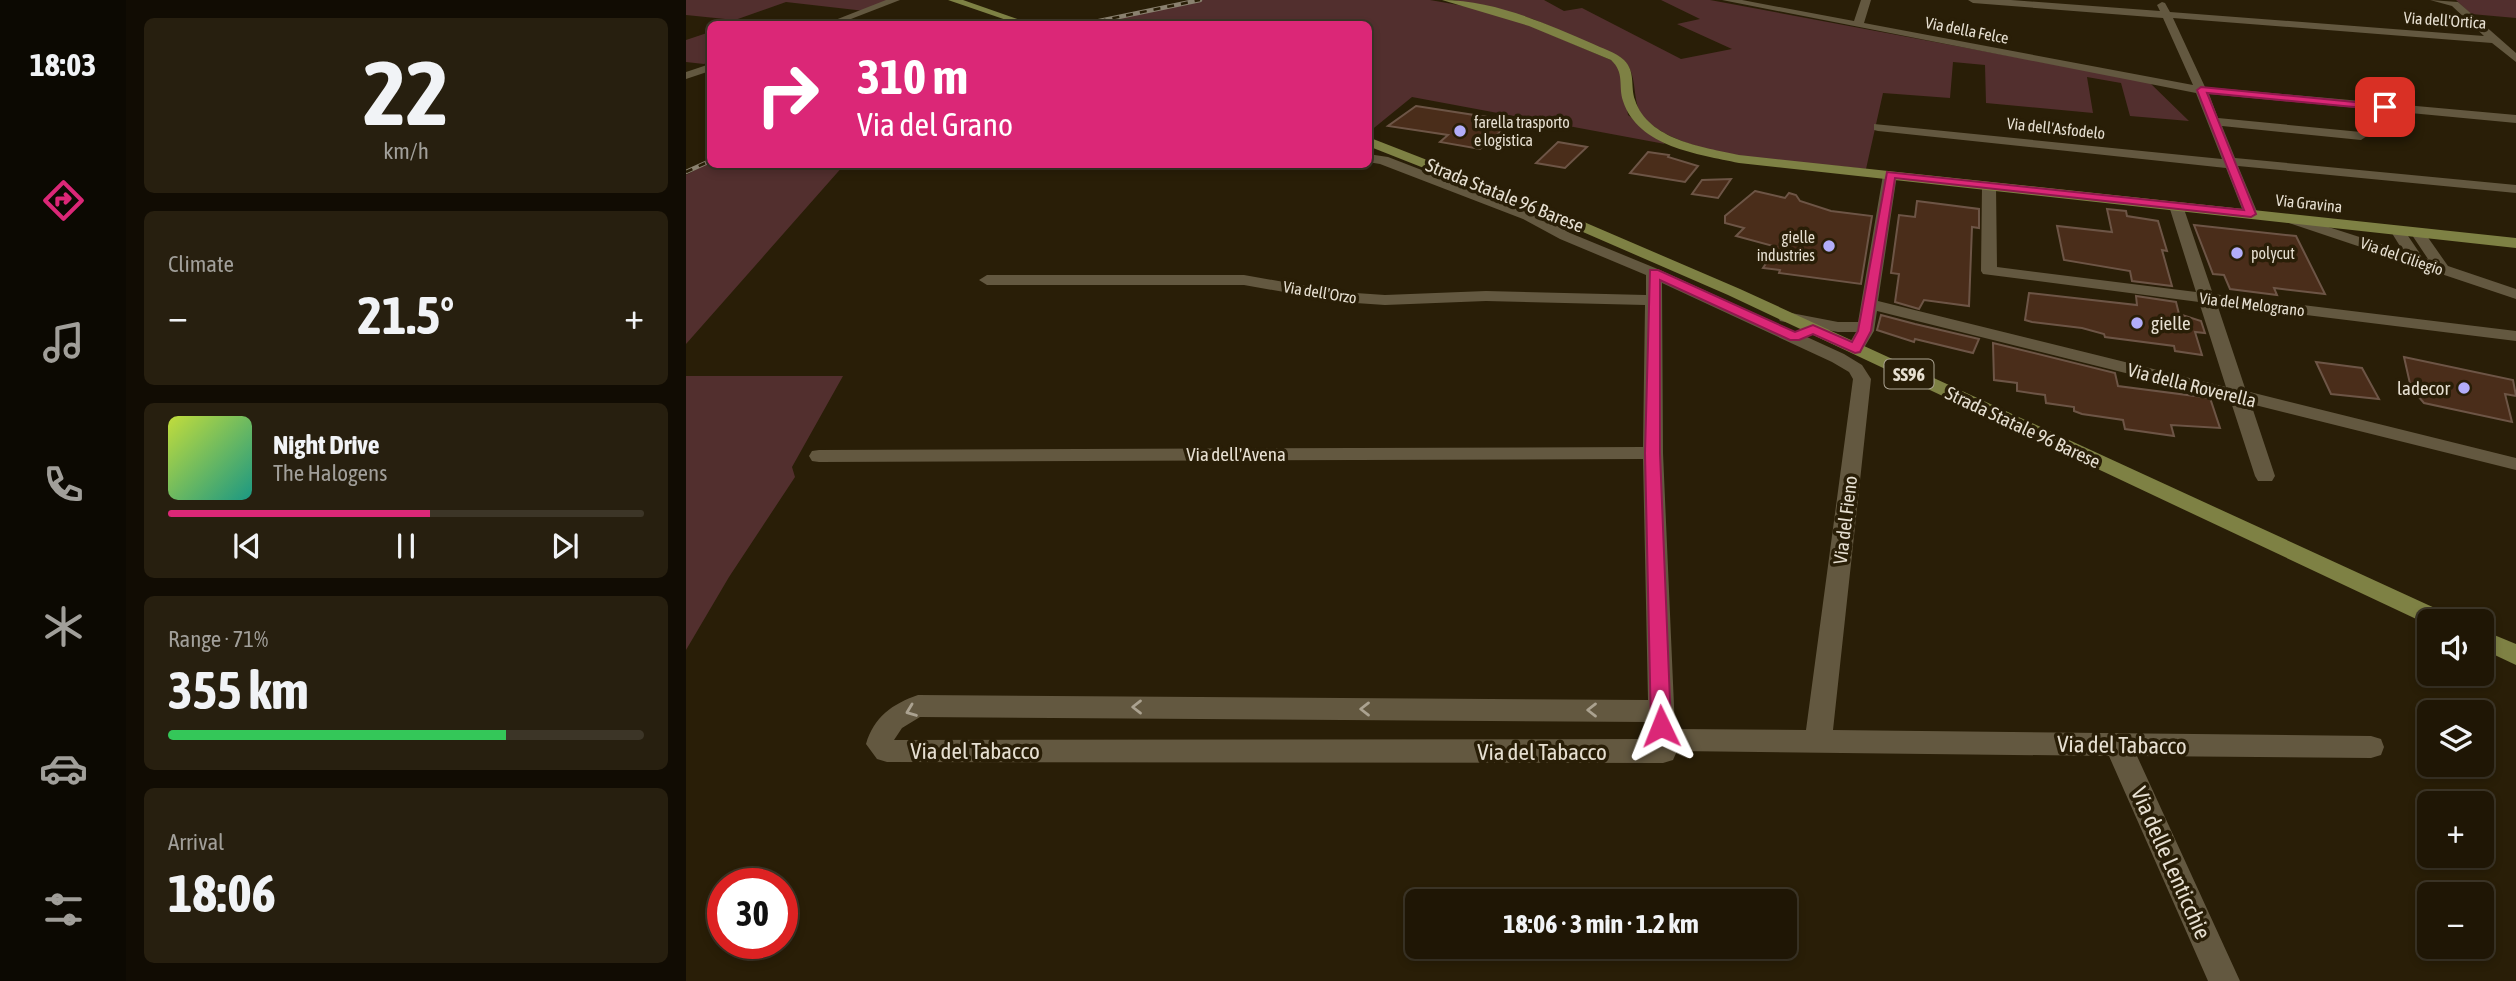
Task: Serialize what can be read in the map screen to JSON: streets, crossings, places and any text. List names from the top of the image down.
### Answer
{
  "streets": {
    "main road": ["Strada Statale 96 Barese", "Via Gravina", "SS96"],
    "street": [
      "Via dell'Ortica",
      "Via della Felce",
      "Via dell'Asfodelo",
      "Via del Ciliegio",
      "Via dell'Orzo",
      "Via del Melograno",
      "Via della Roverella",
      "Via dell'Avena",
      "Via del Fieno",
      "Via del Tabacco",
      "Via delle Lenticchie"
    ]
  },
  "crossings": [
    ["Strada Statale 96 Barese", "Via del Fieno"],
    ["Via Gravina", "Via del Ciliegio"],
    ["Via Gravina", "Via del Melograno"],
    ["Via del Fieno", "Via del Tabacco"],
    ["Via del Tabacco", "Via delle Lenticchie"]
  ],
  "places": [
    "farella trasporto e logistica",
    "gielle industries",
    "polycut",
    "gielle",
    "ladecor"
  ],
  "page": {
    "tabs": "18:03",
    "tile": [
      ["22", "km/h"],
      "Climate",
      ["Range · 71%", "355 km"],
      ["Arrival", "18:06"]
    ],
    "turn": ["310 m", "Via del Grano"],
    "heat": ["−", "21.5°", "+"],
    "song": ["Night Drive", "The Halogens"],
    "map_buttons": ["+", "−"],
    "limit": "30",
    "trip": "18:06 · 3 min · 1.2 km"
  }
}
